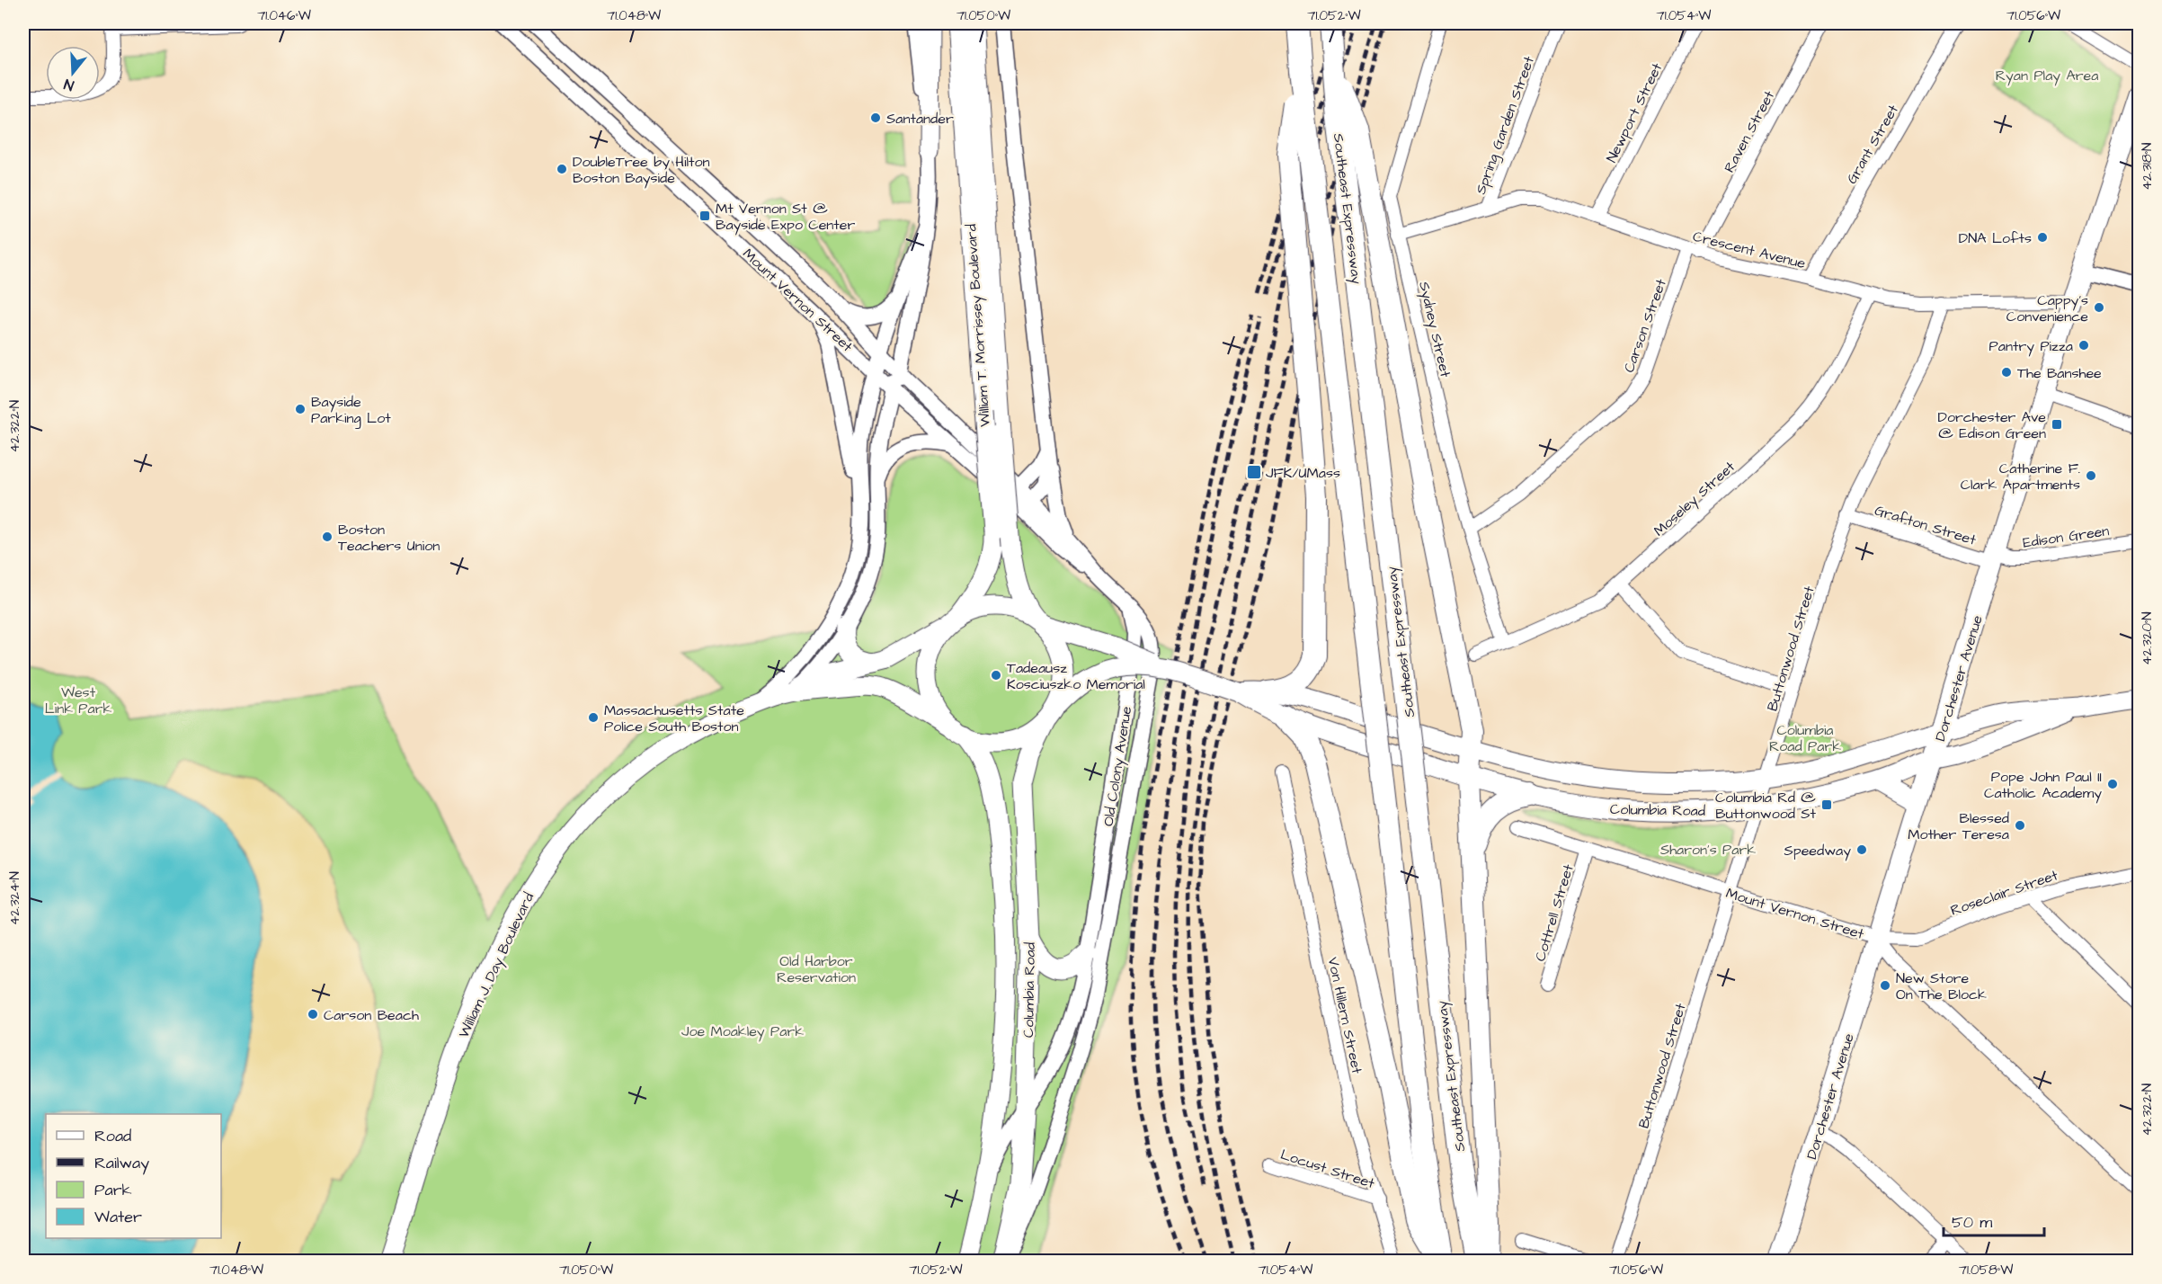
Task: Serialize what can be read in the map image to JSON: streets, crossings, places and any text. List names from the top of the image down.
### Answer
{
  "streets": {
    "highway": ["Southeast Expressway"],
    "main road": [
      "William T. Morrissey Boulevard",
      "Dorchester Avenue",
      "Old Colony Avenue",
      "Columbia Road",
      "William J. Day Boulevard"
    ],
    "street": [
      "Newport Street",
      "Spring Garden Street",
      "Raven Street",
      "Grant Street",
      "Crescent Avenue",
      "Mount Vernon Street",
      "Carson Street",
      "Sydney Street",
      "Moseley Street",
      "Grafton Street",
      "Edison Green",
      "Buttonwood Street",
      "Roseclair Street",
      "Cottrell Street",
      "Von Hillern Street",
      "Locust Street"
    ]
  },
  "crossings": [
    ["Newport Street", "Crescent Avenue"],
    ["Spring Garden Street", "Crescent Avenue"],
    ["Raven Street", "Crescent Avenue"],
    ["Grant Street", "Crescent Avenue"],
    ["Crescent Avenue", "Carson Street"],
    ["Crescent Avenue", "Sydney Street"],
    ["Crescent Avenue", "Moseley Street"],
    ["Crescent Avenue", "Buttonwood Street"],
    ["Crescent Avenue", "Dorchester Avenue"],
    ["Mount Vernon Street", "Buttonwood Street"],
    ["Mount Vernon Street", "Dorchester Avenue"],
    ["Mount Vernon Street", "Old Colony Avenue"],
    ["Mount Vernon Street", "Roseclair Street"],
    ["Mount Vernon Street", "Cottrell Street"],
    ["Mount Vernon Street", "William J. Day Boulevard"],
    ["William T. Morrissey Boulevard", "Columbia Road"],
    ["William T. Morrissey Boulevard", "William J. Day Boulevard"],
    ["Carson Street", "Sydney Street"],
    ["Sydney Street", "Moseley Street"],
    ["Grafton Street", "Edison Green"],
    ["Grafton Street", "Buttonwood Street"],
    ["Grafton Street", "Dorchester Avenue"],
    ["Edison Green", "Dorchester Avenue"],
    ["Buttonwood Street", "Columbia Road"],
    ["Dorchester Avenue", "Columbia Road"],
    ["Dorchester Avenue", "Roseclair Street"],
    ["Old Colony Avenue", "Columbia Road"],
    ["Columbia Road", "William J. Day Boulevard"],
    ["Von Hillern Street", "Locust Street"]
  ],
  "parks": [
    "Ryan Play Area",
    "West Link Park",
    "Columbia Road Park",
    "Sharon's Park",
    "Old Harbor Reservation",
    "Joe Moakley Park"
  ],
  "places": {
    "other": [
      "Santander",
      "DoubleTree by Hilton Boston Bayside",
      "DNA Lofts",
      "Cappy's Convenience",
      "Pantry Pizza",
      "The Banshee",
      "Bayside Parking Lot",
      "Catherine F. Clark Apartments",
      "Boston Teachers Union",
      "Tadeausz Kosciuszko Memorial",
      "Massachusetts State Police South Boston",
      "Pope John Paul II Catholic Academy",
      "Blessed Mother Teresa",
      "Speedway",
      "New Store On The Block",
      "Carson Beach"
    ],
    "transit": [
      "Mt Vernon St @ Bayside Expo Center",
      "Dorchester Ave @ Edison Green",
      "JFK/UMass",
      "Columbia Rd @ Buttonwood St"
    ]
  },
  "legend": [
    "Road",
    "Railway",
    "Park",
    "Water"
  ],
  "scale_bar": "50 m",
  "north": "bottom",
  "coordinates": [
    "71.046°W",
    "71.048°W",
    "71.050°W",
    "71.052°W",
    "71.054°W",
    "71.056°W",
    "42.318°N",
    "42.322°N",
    "42.320°N",
    "42.324°N",
    "71.058°W"
  ]
}
